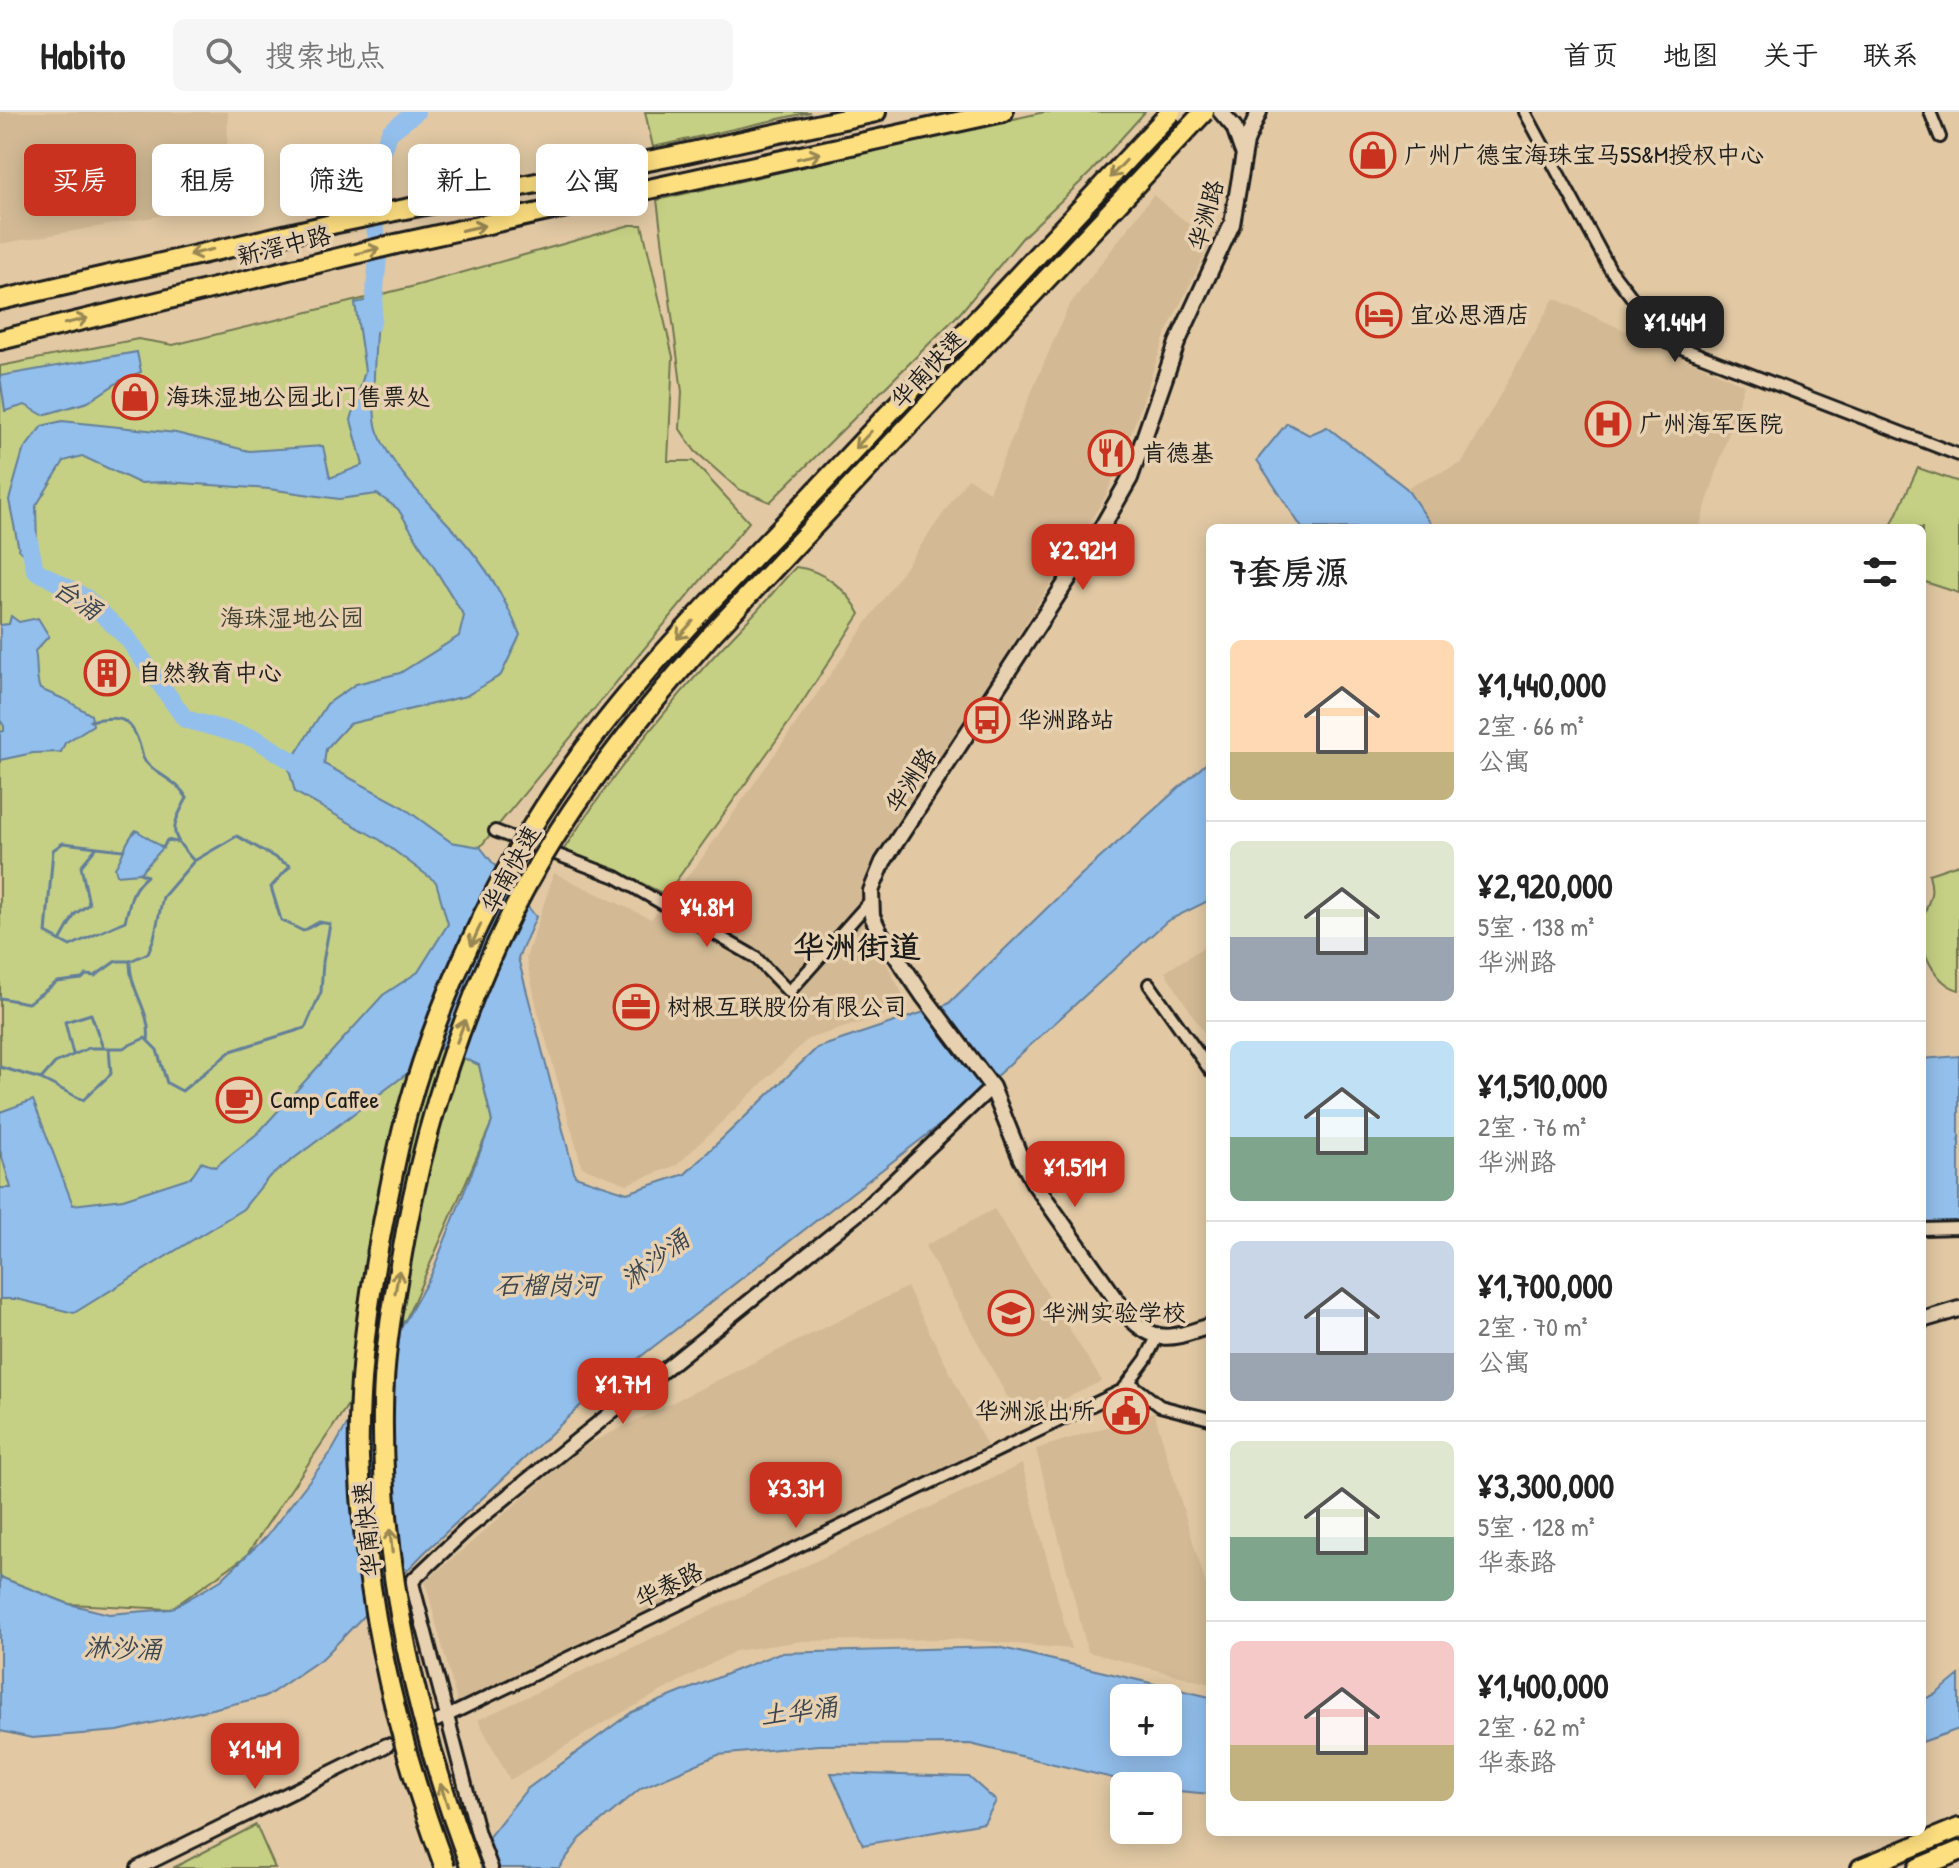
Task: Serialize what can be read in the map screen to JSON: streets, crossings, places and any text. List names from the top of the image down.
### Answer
{
  "streets": {
    "highway": ["新滘中路", "华南快速"],
    "main road": ["华洲路"],
    "street": ["华泰路"]
  },
  "districts": ["华洲街道"],
  "water": [
    "台涌",
    "淋沙涌",
    "石榴岗河",
    "土华涌"
  ],
  "parks": ["海珠湿地公园"],
  "places": {
    "shop": ["广州广德宝海珠宝马5S&M授权中心", "海珠湿地公园北门售票处"],
    "hotel": ["宜必思酒店"],
    "hospital": ["广州海军医院"],
    "restaurant": ["肯德基"],
    "building": ["自然教育中心"],
    "bus stop": ["华洲路站"],
    "office": ["树根互联股份有限公司"],
    "cafe": ["Camp Caffee"],
    "school or university": ["华洲实验学校"],
    "public building": ["华洲派出所"]
  },
  "page": {
    "header": "Habito",
    "search": "搜索地点",
    "nav": [
      "首页",
      "地图",
      "关于",
      "联系"
    ],
    "chip": [
      "买房",
      "租房",
      "筛选",
      "新上",
      "公寓"
    ],
    "price": [
      "¥1.44M",
      "¥2.92M",
      "¥4.8M",
      "¥1.51M",
      "¥1.7M",
      "¥3.3M",
      "¥1.4M"
    ],
    "heading": "7套房源",
    "list": [
      {
        "name": "¥1,440,000",
        "note": "2室 · 66 m² · 公寓"
      },
      {
        "name": "¥2,920,000",
        "note": "5室 · 138 m² · 华洲路"
      },
      {
        "name": "¥1,510,000",
        "note": "2室 · 76 m² · 华洲路"
      },
      {
        "name": "¥1,700,000",
        "note": "2室 · 70 m² · 公寓"
      },
      {
        "name": "¥3,300,000",
        "note": "5室 · 128 m² · 华泰路"
      },
      {
        "name": "¥1,400,000",
        "note": "2室 · 62 m² · 华泰路"
      }
    ],
    "map_buttons": ["+", "−"]
  }
}
